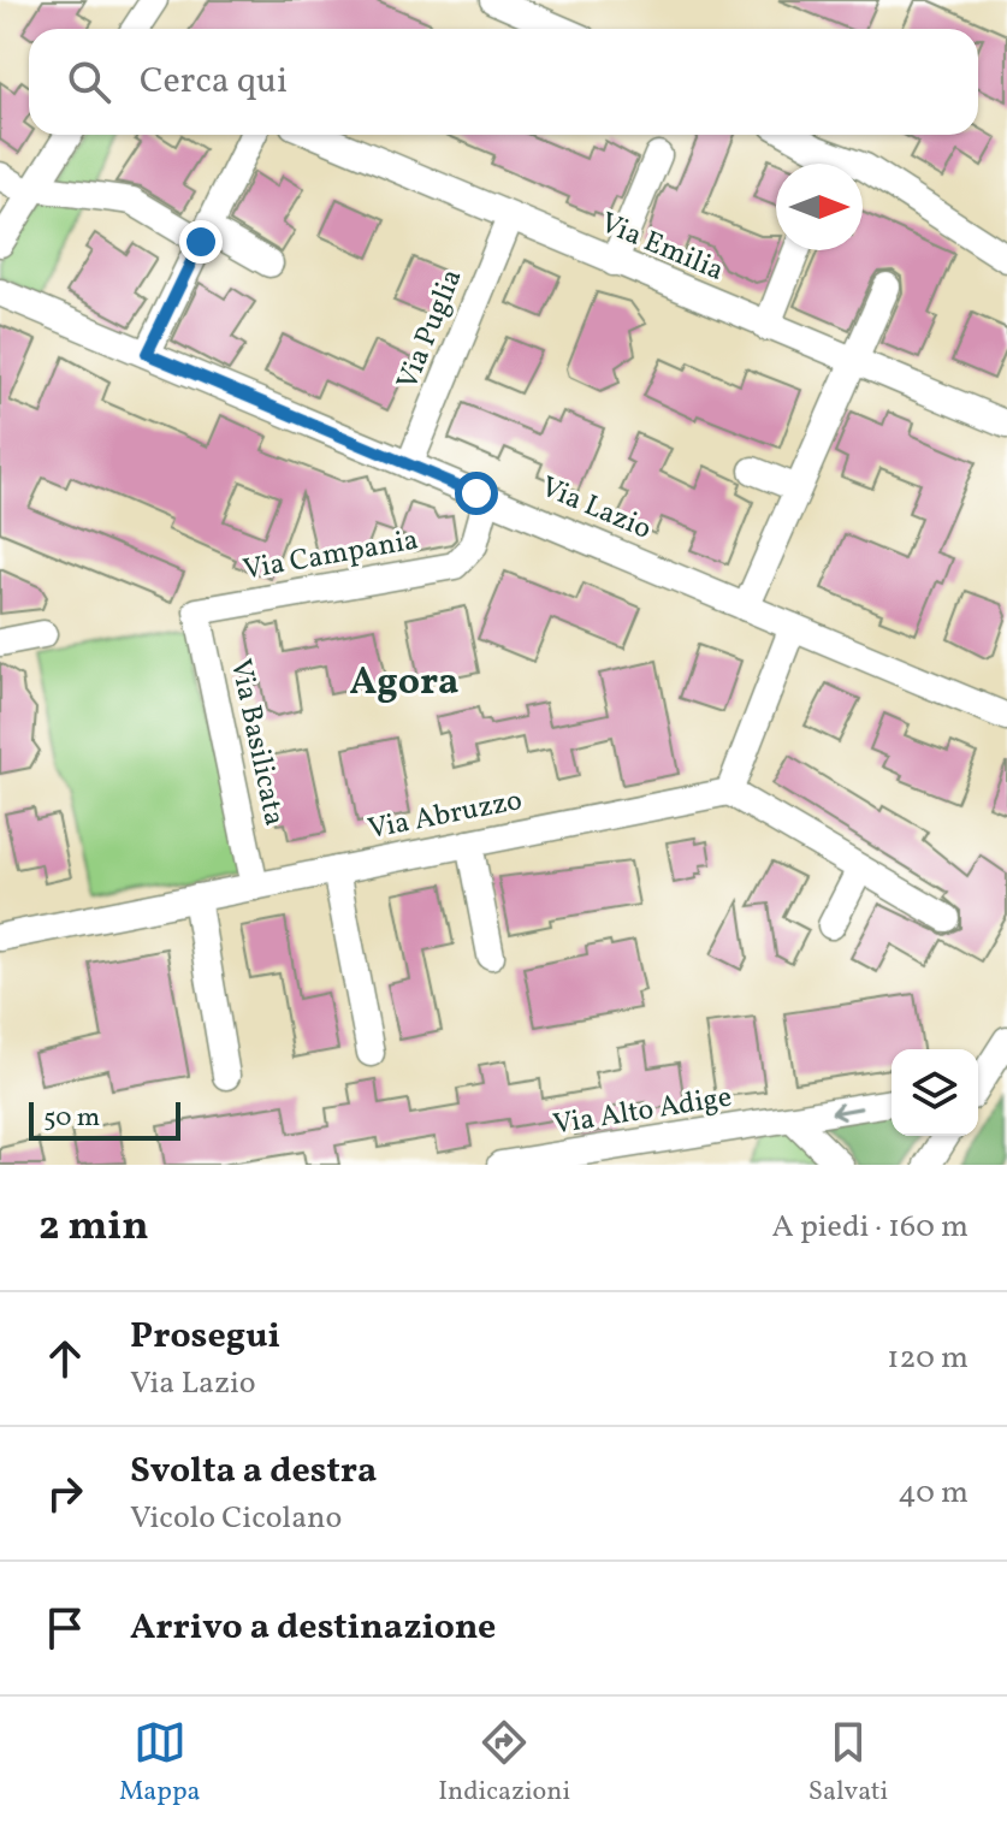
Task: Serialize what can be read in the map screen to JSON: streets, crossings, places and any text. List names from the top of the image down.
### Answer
{
  "streets": {
    "street": [
      "Via Emilia",
      "Via Puglia",
      "Via Lazio",
      "Via Campania",
      "Via Basilicata",
      "Via Abruzzo",
      "Via Alto Adige"
    ]
  },
  "crossings": [
    ["Via Emilia", "Via Puglia"],
    ["Via Puglia", "Via Lazio"],
    ["Via Lazio", "Via Campania"],
    ["Via Campania", "Via Basilicata"],
    ["Via Basilicata", "Via Abruzzo"]
  ],
  "districts": ["Agora"],
  "scale_bar": "50 m",
  "north": "right",
  "page": {
    "search": "Cerca qui",
    "scale": "50 m",
    "heading": ["2 min", "A piedi · 160 m"],
    "list": [
      ["Prosegui", "Via Lazio", "120 m"],
      ["Svolta a destra", "Vicolo Cicolano", "40 m"],
      "Arrivo a destinazione"
    ],
    "nav": ["Mappa", "Indicazioni", "Salvati"]
  }
}
